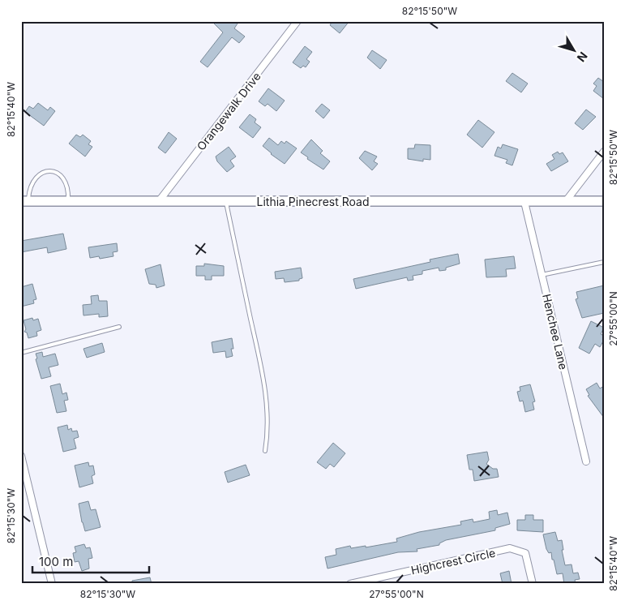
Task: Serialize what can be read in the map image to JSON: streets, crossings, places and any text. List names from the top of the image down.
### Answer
{
  "streets": {
    "main road": ["Lithia Pinecrest Road"],
    "street": ["Orangewalk Drive", "Henchee Lane", "Highcrest Circle"]
  },
  "crossings": [
    ["Orangewalk Drive", "Lithia Pinecrest Road"],
    ["Lithia Pinecrest Road", "Henchee Lane"]
  ],
  "scale_bar": "100 m",
  "north": "bottom right",
  "coordinates": [
    "82°15'50\"W",
    "82°15'40\"W",
    "27°55'00\"N",
    "82°15'30\"W"
  ]
}
